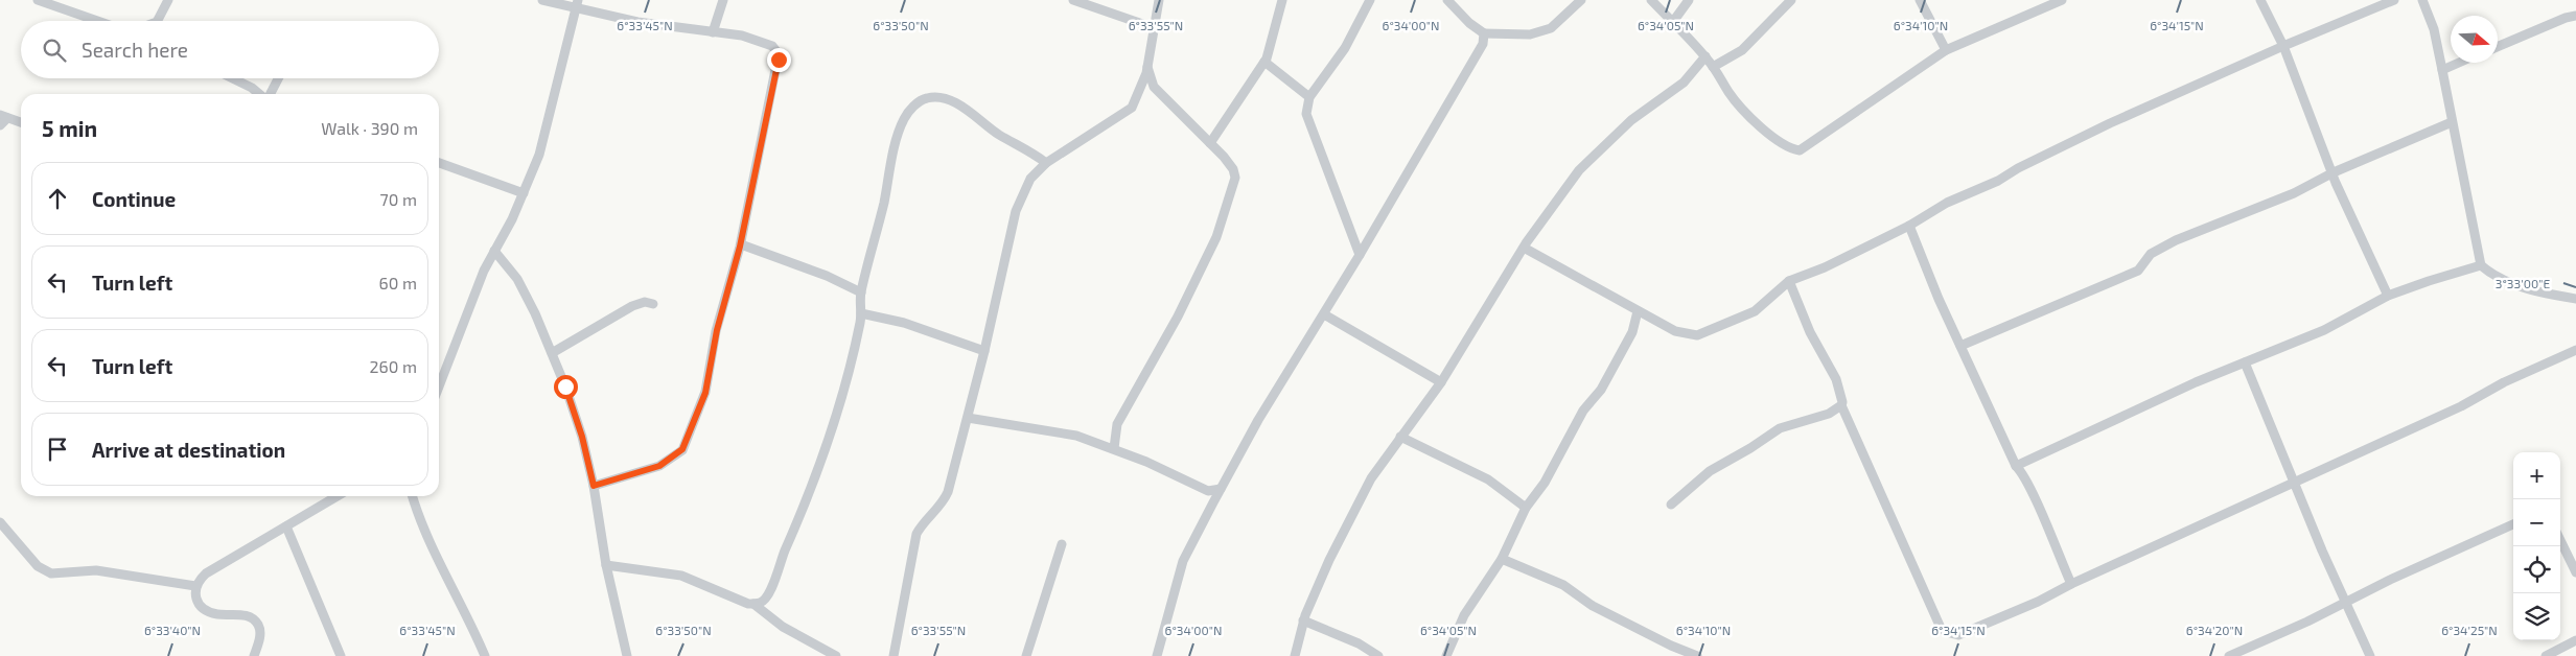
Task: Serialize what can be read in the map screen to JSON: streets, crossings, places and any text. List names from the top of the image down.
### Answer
{
  "north": "right",
  "page": {
    "search": "Search here",
    "heading": ["5 min", "Walk · 390 m"],
    "list": [
      ["Continue", "70 m"],
      ["Turn left", "60 m"],
      ["Turn left", "260 m"],
      "Arrive at destination"
    ],
    "map_buttons": ["+", "−"]
  },
  "coordinates": [
    "6°33'45\"N",
    "6°33'50\"N",
    "6°33'55\"N",
    "6°34'00\"N",
    "6°34'05\"N",
    "6°34'10\"N",
    "6°34'15\"N",
    "3°33'00\"E",
    "6°33'40\"N",
    "6°34'20\"N",
    "6°34'25\"N"
  ]
}
